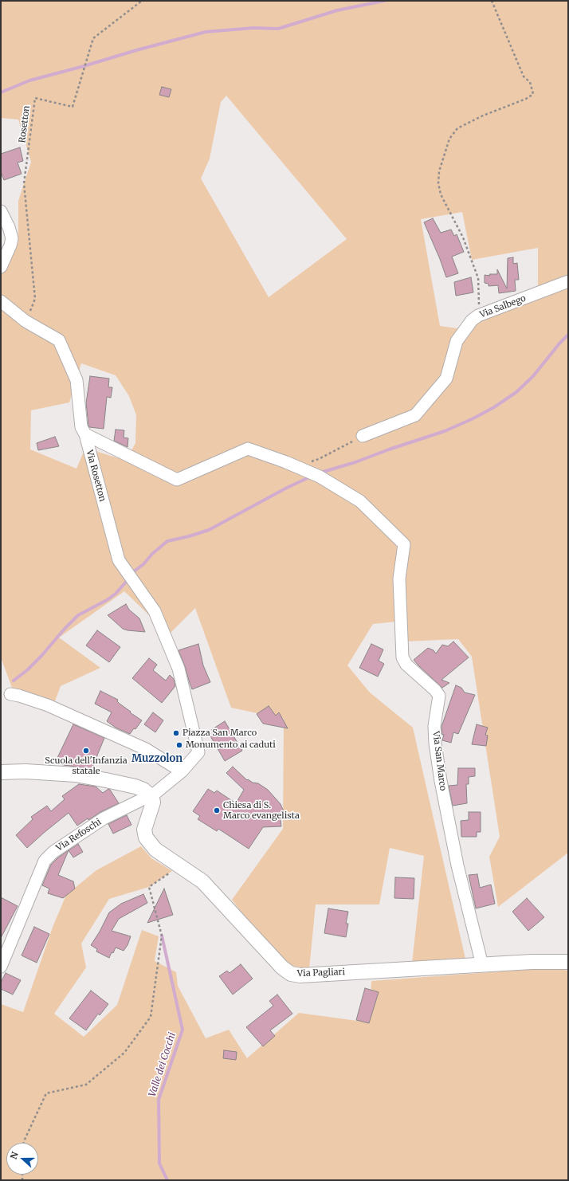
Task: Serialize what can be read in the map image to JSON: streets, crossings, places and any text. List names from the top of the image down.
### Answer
{
  "streets": {
    "street": [
      "Via Salbego",
      "Via Rosetton",
      "Via San Marco",
      "Via Refoschi",
      "Via Pagliari"
    ],
    "path": ["Rosetton"]
  },
  "crossings": [
    ["Rosetton", "Via Rosetton"],
    ["Via San Marco", "Via Pagliari"],
    ["Via Refoschi", "Via Pagliari"]
  ],
  "districts": ["Muzzolon"],
  "water": ["Valle dei Cocchi"],
  "places": [
    "Piazza San Marco",
    "Monumento ai caduti",
    "Scuola dell'Infanzia statale",
    "Chiesa di S. Marco evangelista"
  ],
  "north": "left"
}
